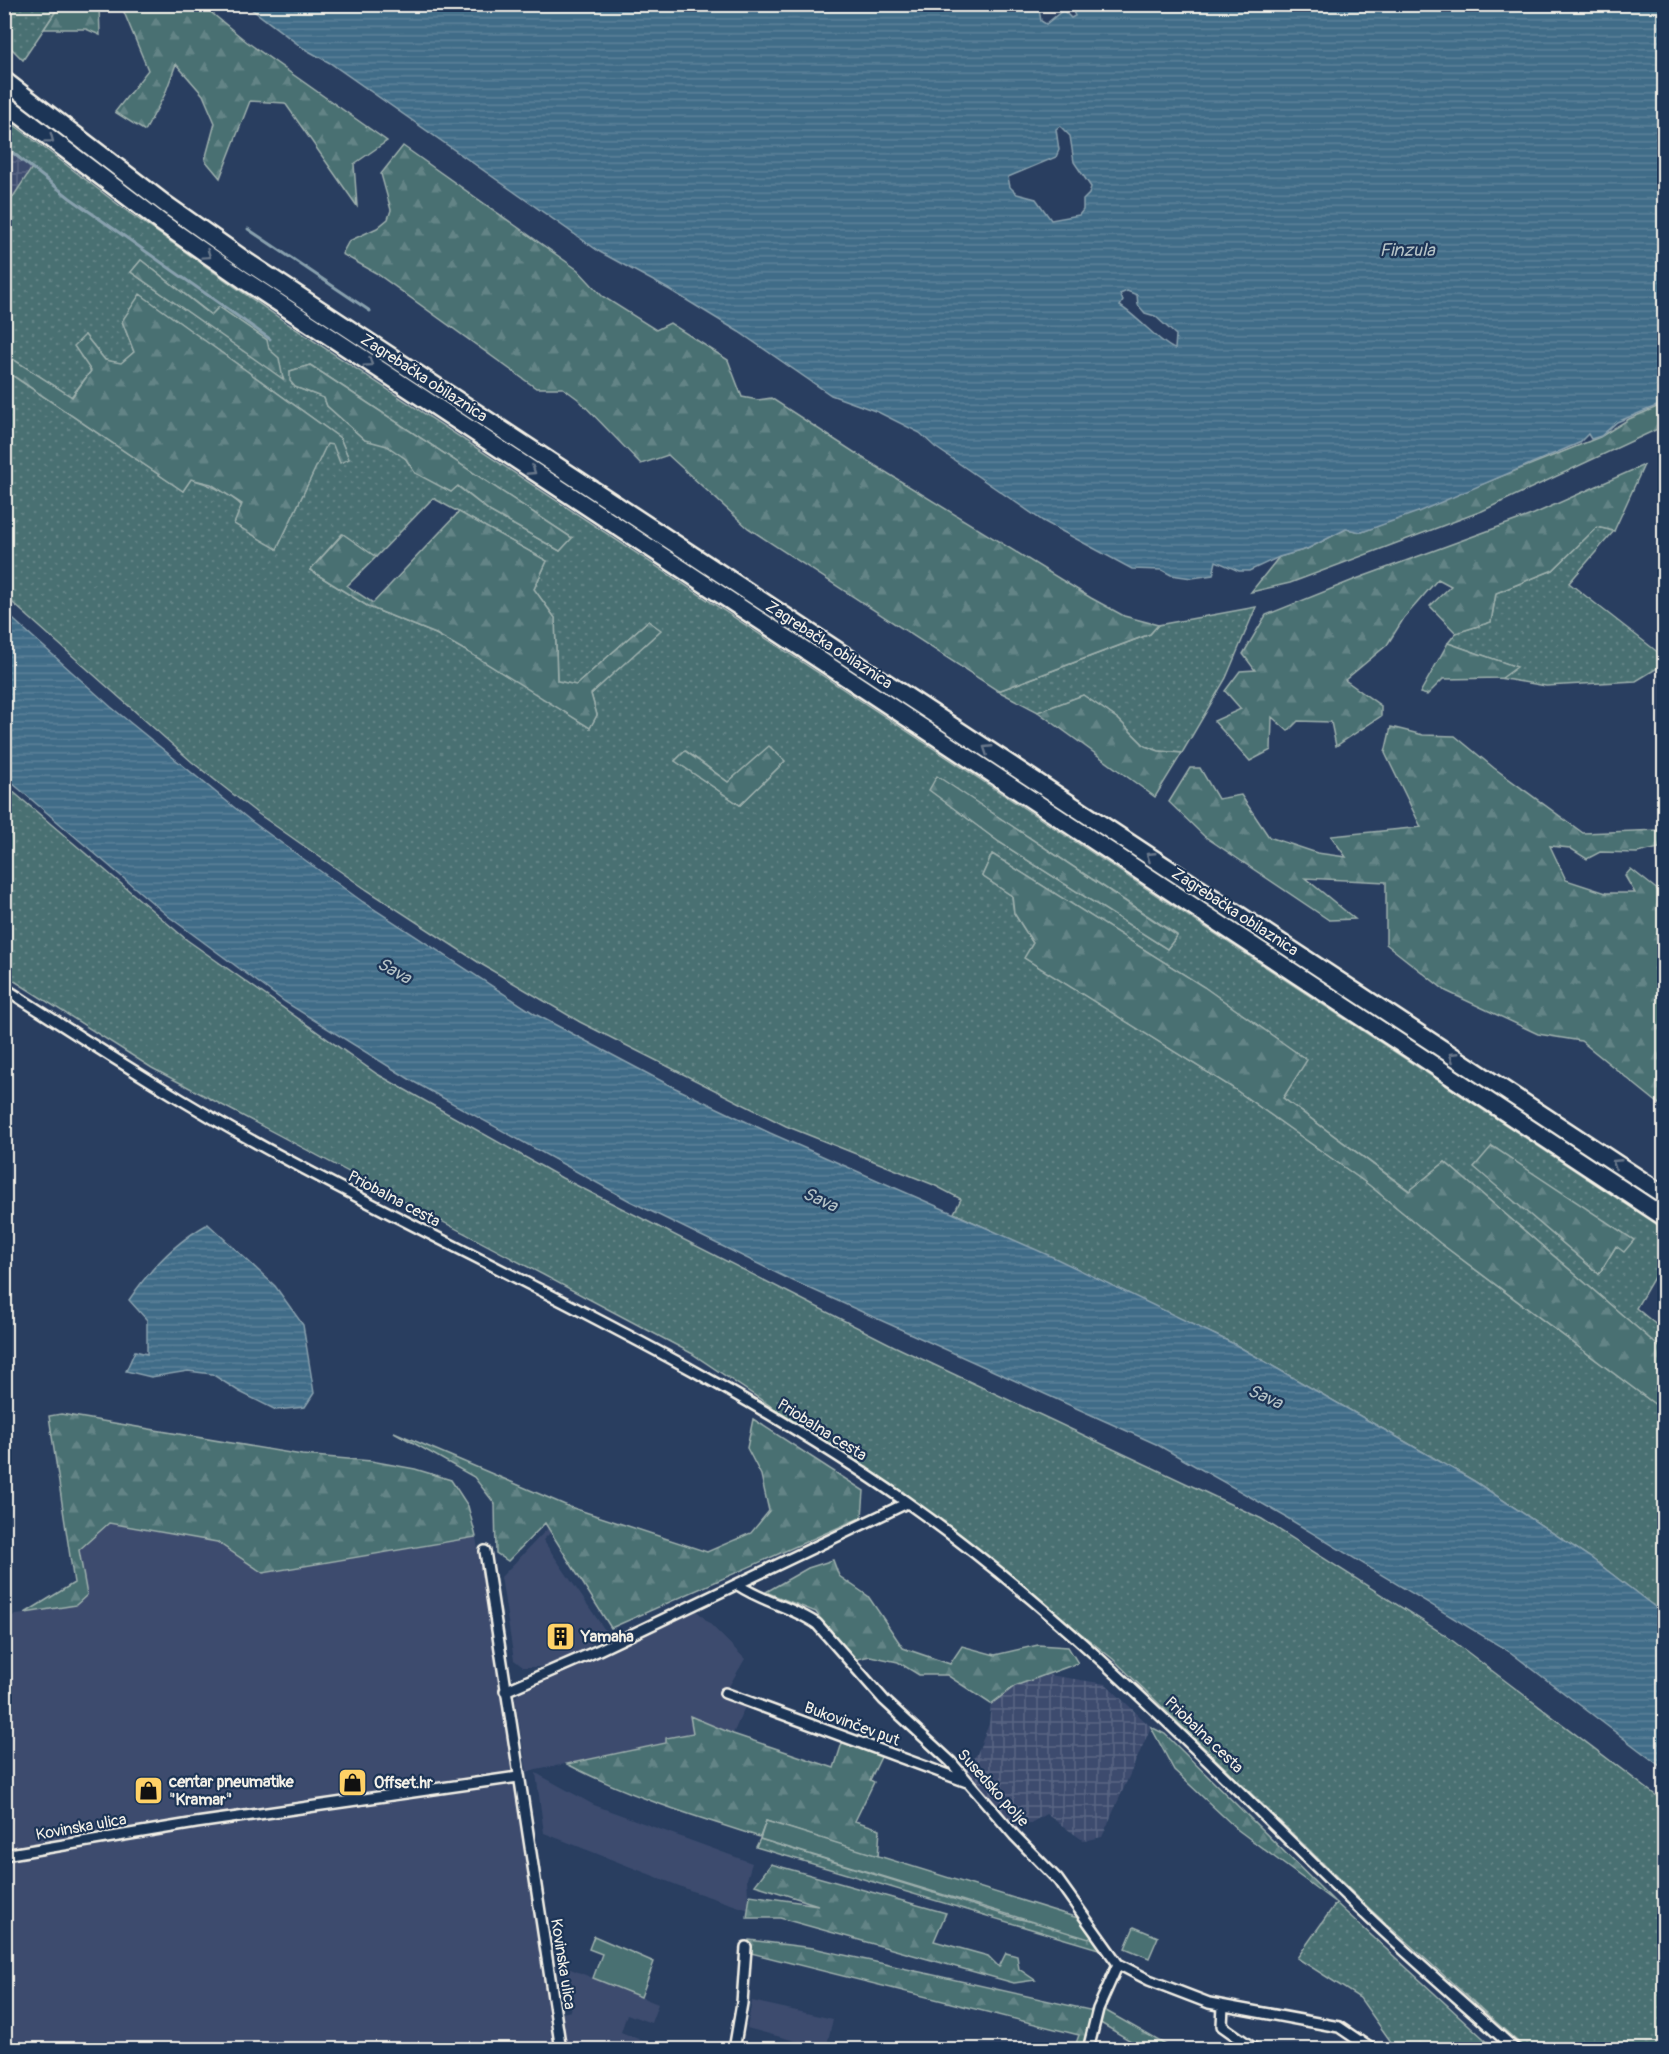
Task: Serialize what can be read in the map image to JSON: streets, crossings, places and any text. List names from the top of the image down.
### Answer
{
  "streets": {
    "highway": ["Zagrebačka obilaznica"],
    "street": [
      "Priobalna cesta",
      "Bukovinčev put",
      "Susedsko polje",
      "Kovinska ulica"
    ]
  },
  "crossings": [
    ["Bukovinčev put", "Susedsko polje"]
  ],
  "water": ["Finzula", "Sava"],
  "places": {
    "building": ["Yamaha"],
    "shop": ["Offset.hr", "centar pneumatike \"Kramar\""]
  }
}
